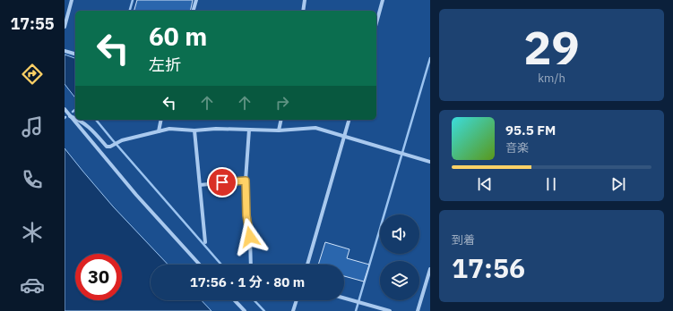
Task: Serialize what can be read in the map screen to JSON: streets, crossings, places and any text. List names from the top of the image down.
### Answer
{
  "page": {
    "tabs": "17:55",
    "tile": [
      ["29", "km/h"],
      ["到着", "17:56"]
    ],
    "turn": ["60 m", "左折"],
    "song": ["95.5 FM", "音楽"],
    "limit": "30",
    "trip": "17:56 · 1 分 · 80 m"
  }
}
